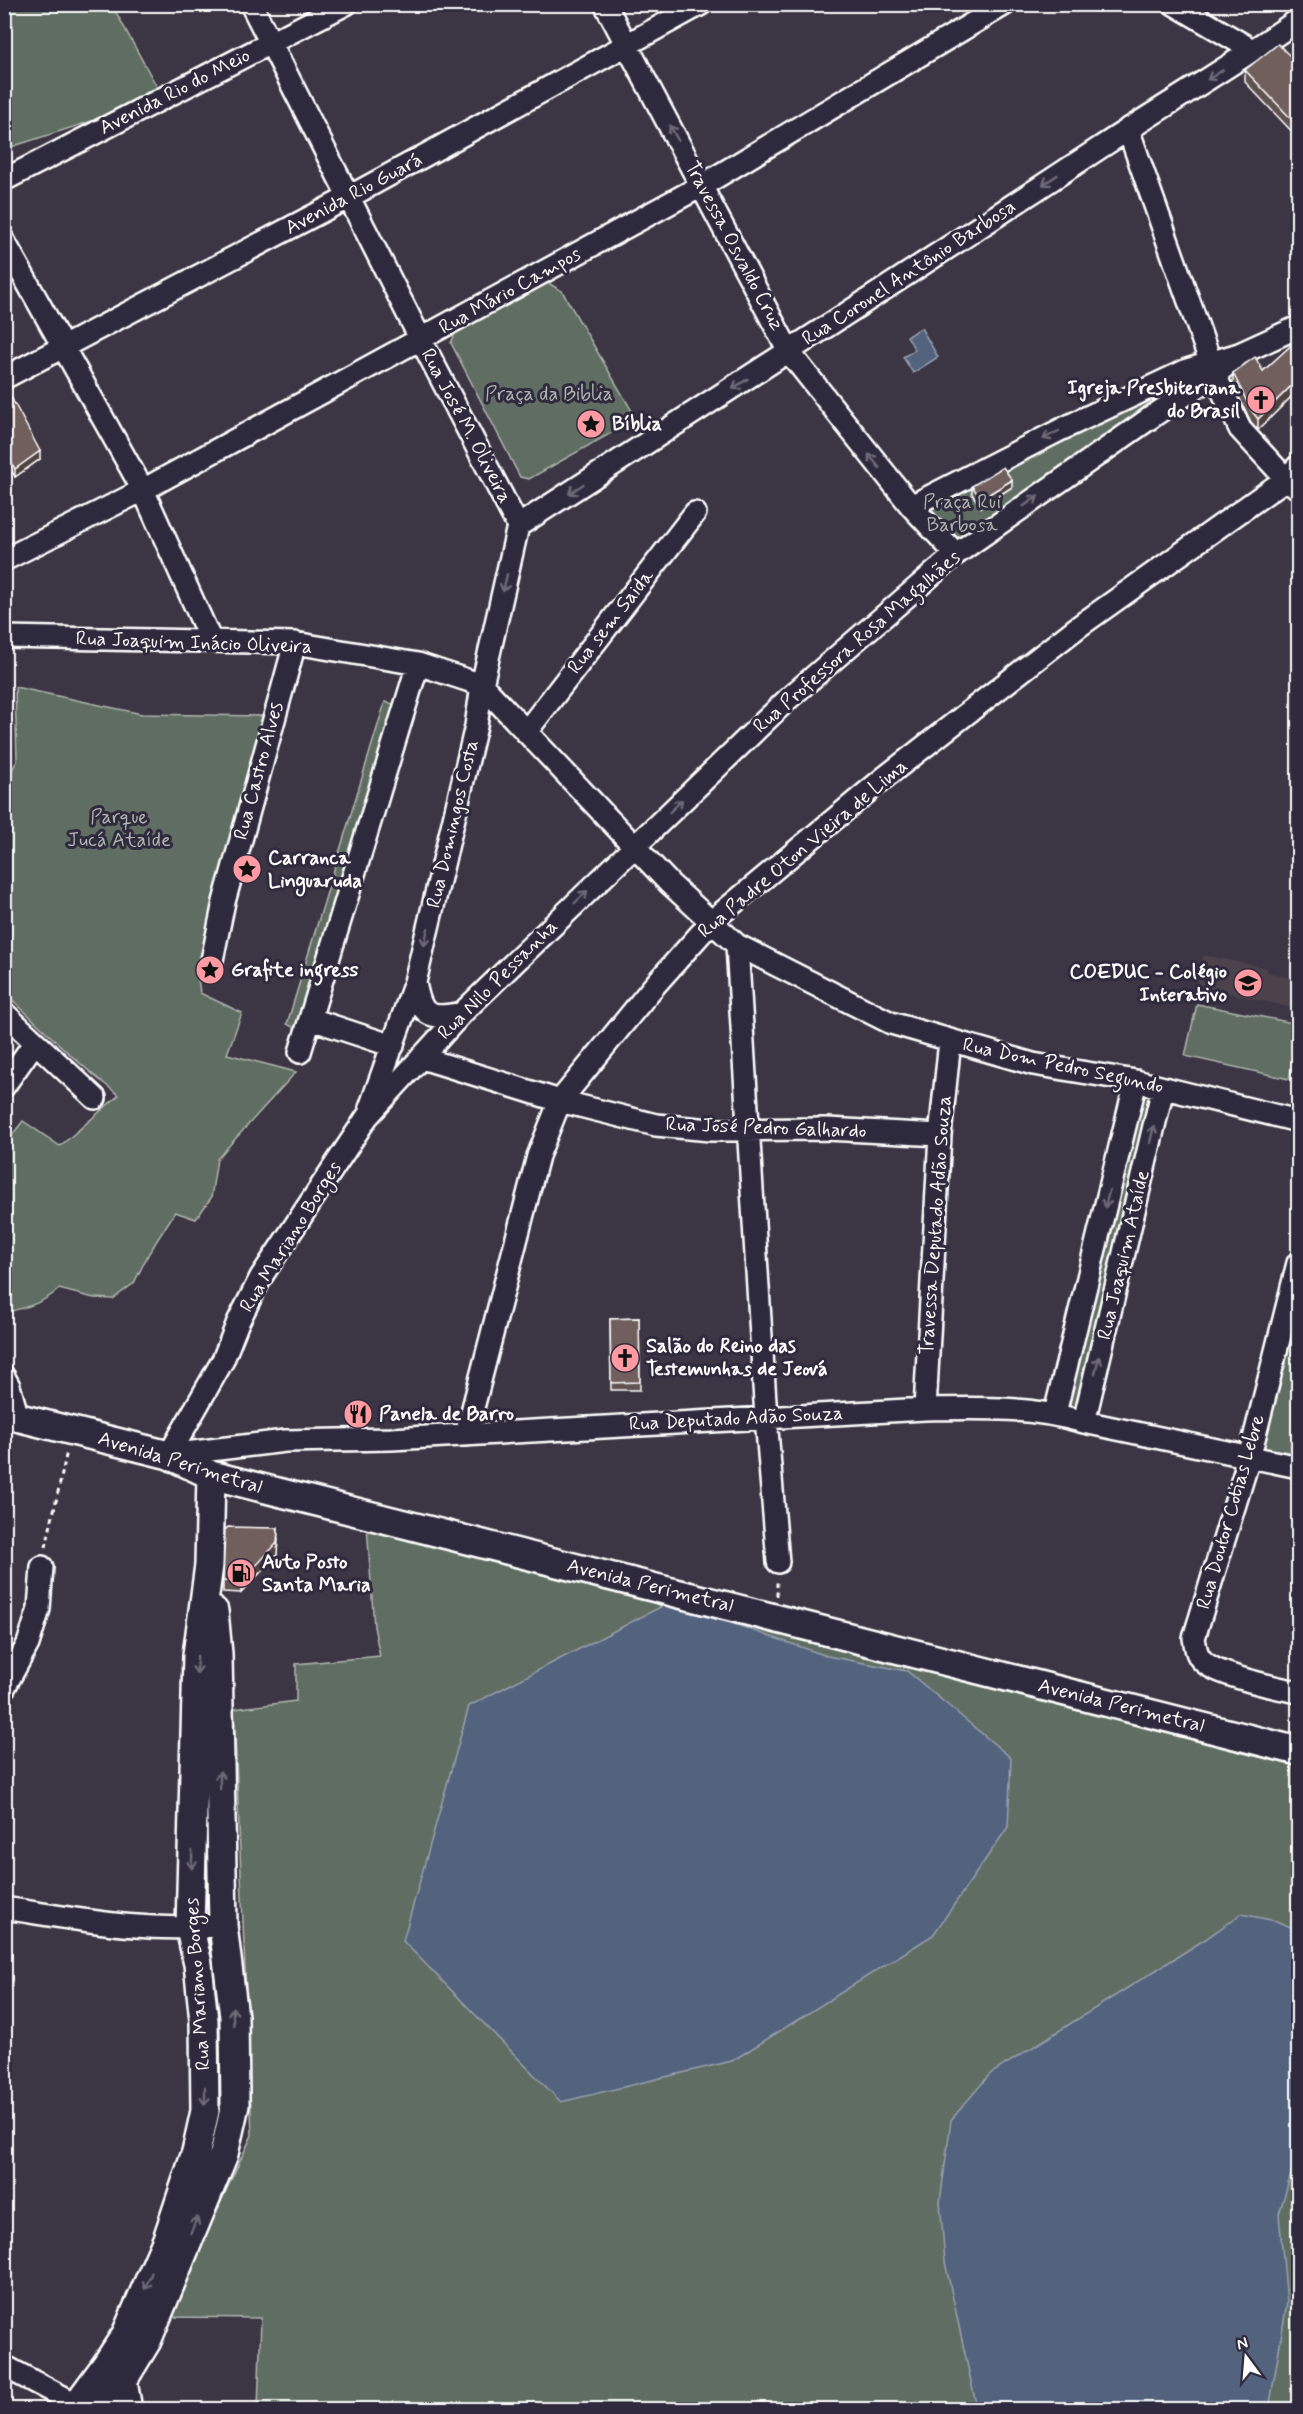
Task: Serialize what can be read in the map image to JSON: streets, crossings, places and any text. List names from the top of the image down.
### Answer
{
  "streets": {
    "main road": ["Rua Mariano Borges", "Avenida Perimetral"],
    "street": [
      "Avenida Rio do Meio",
      "Avenida Rio Guará",
      "Travessa Osvaldo Cruz",
      "Rua Coronel Antônio Barbosa",
      "Rua Mário Campos",
      "Rua José M. Oliveira",
      "Rua sem Saida",
      "Rua Professora Rosa Magalhães",
      "Rua Joaquim Inácio Oliveira",
      "Rua Castro Alves",
      "Rua Domingos Costa",
      "Rua Padre Oton Vieira de Lima",
      "Rua Nilo Pessanha",
      "Rua Dom Pedro Segundo",
      "Rua José Pedro Galhardo",
      "Travessa Deputado Adão Souza",
      "Rua Joaquim Ataíde",
      "Rua Deputado Adão Souza",
      "Rua Doutor Cotias Lebre"
    ]
  },
  "crossings": [
    ["Avenida Rio do Meio", "Rua José M. Oliveira"],
    ["Avenida Rio Guará", "Travessa Osvaldo Cruz"],
    ["Avenida Rio Guará", "Rua José M. Oliveira"],
    ["Travessa Osvaldo Cruz", "Rua Coronel Antônio Barbosa"],
    ["Travessa Osvaldo Cruz", "Rua Mário Campos"],
    ["Travessa Osvaldo Cruz", "Rua Professora Rosa Magalhães"],
    ["Rua Coronel Antônio Barbosa", "Rua José M. Oliveira"],
    ["Rua Coronel Antônio Barbosa", "Rua Domingos Costa"],
    ["Rua Mário Campos", "Rua José M. Oliveira"],
    ["Rua José M. Oliveira", "Rua Domingos Costa"],
    ["Rua sem Saida", "Rua Joaquim Inácio Oliveira"],
    ["Rua Professora Rosa Magalhães", "Rua Joaquim Inácio Oliveira"],
    ["Rua Professora Rosa Magalhães", "Rua Nilo Pessanha"],
    ["Rua Professora Rosa Magalhães", "Rua Dom Pedro Segundo"],
    ["Rua Joaquim Inácio Oliveira", "Rua Castro Alves"],
    ["Rua Joaquim Inácio Oliveira", "Rua Domingos Costa"],
    ["Rua Joaquim Inácio Oliveira", "Rua Nilo Pessanha"],
    ["Rua Joaquim Inácio Oliveira", "Rua Dom Pedro Segundo"],
    ["Rua Domingos Costa", "Rua Nilo Pessanha"],
    ["Rua Domingos Costa", "Rua Mariano Borges"],
    ["Rua Padre Oton Vieira de Lima", "Rua Dom Pedro Segundo"],
    ["Rua Padre Oton Vieira de Lima", "Rua José Pedro Galhardo"],
    ["Rua Padre Oton Vieira de Lima", "Rua Deputado Adão Souza"],
    ["Rua Nilo Pessanha", "Rua Dom Pedro Segundo"],
    ["Rua Nilo Pessanha", "Rua José Pedro Galhardo"],
    ["Rua Nilo Pessanha", "Rua Mariano Borges"],
    ["Rua Dom Pedro Segundo", "Travessa Deputado Adão Souza"],
    ["Rua Dom Pedro Segundo", "Rua Joaquim Ataíde"],
    ["Rua José Pedro Galhardo", "Travessa Deputado Adão Souza"],
    ["Travessa Deputado Adão Souza", "Rua Deputado Adão Souza"],
    ["Rua Mariano Borges", "Rua Deputado Adão Souza"],
    ["Rua Mariano Borges", "Avenida Perimetral"],
    ["Rua Joaquim Ataíde", "Rua Deputado Adão Souza"],
    ["Rua Deputado Adão Souza", "Avenida Perimetral"],
    ["Rua Deputado Adão Souza", "Rua Doutor Cotias Lebre"]
  ],
  "one_way": ["Travessa Osvaldo Cruz", "Rua Coronel Antônio Barbosa", "Rua Nilo Pessanha"],
  "parks": ["Praça da Biblia", "Praça Rui Barbosa", "Parque Jucá Ataíde"],
  "places": {
    "church": ["Igreja Presbiteriana do Brasil", "Salão do Reino das Testemunhas de Jeová"],
    "place": ["Bíblia", "Carranca Linguaruda", "Grafite ingress"],
    "school or university": ["COEDUC - Colégio Interativo"],
    "restaurant": ["Panela de Barro"],
    "fuel station": ["Auto Posto Santa Maria"]
  },
  "north": "top"
}
